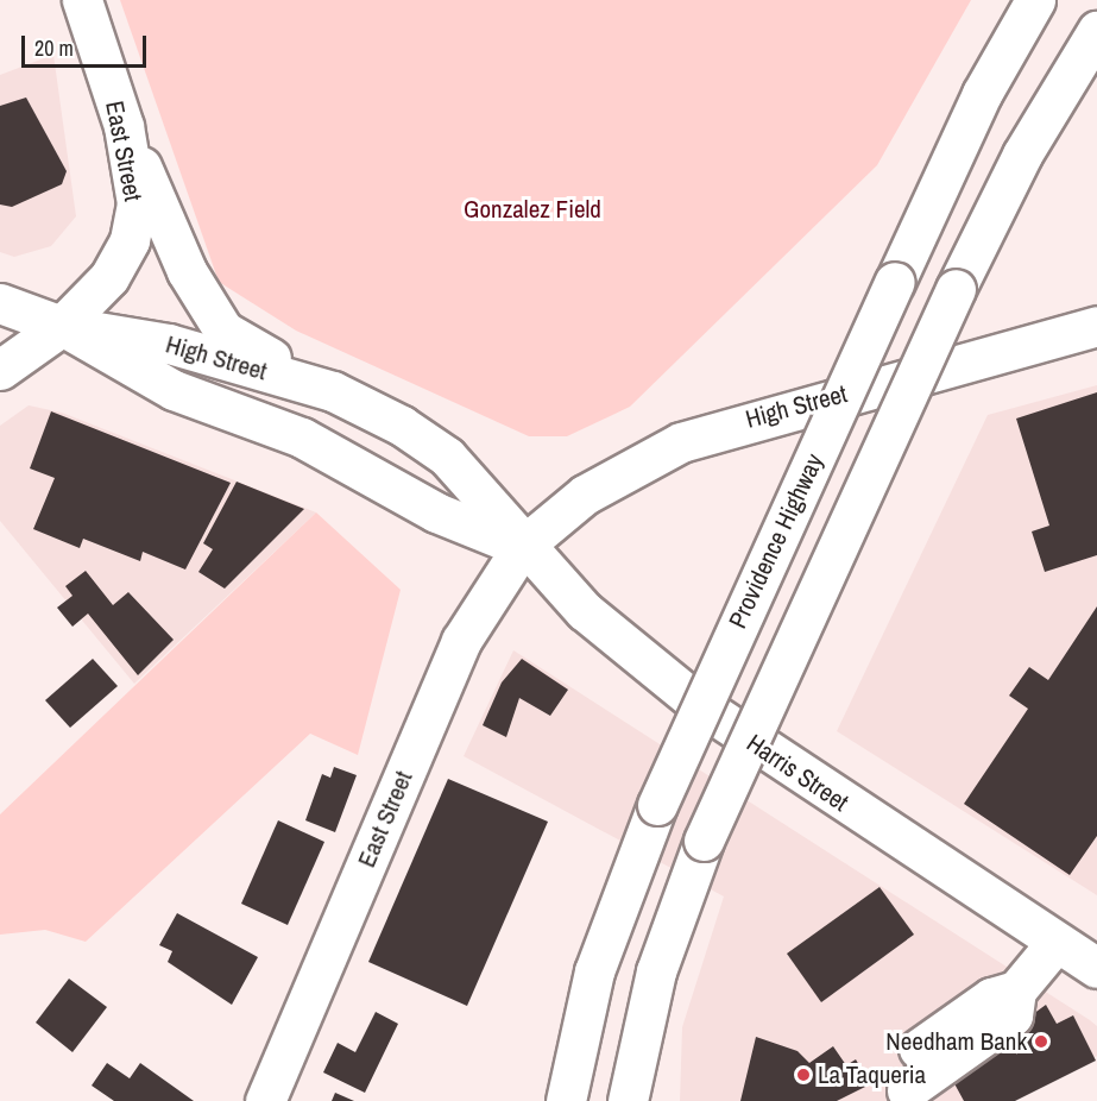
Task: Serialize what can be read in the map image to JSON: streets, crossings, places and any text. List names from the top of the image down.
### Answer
{
  "streets": {
    "main road": [
      "East Street",
      "High Street",
      "Providence Highway",
      "Harris Street"
    ]
  },
  "crossings": [
    ["East Street", "High Street"],
    ["East Street", "Harris Street"],
    ["High Street", "Harris Street"]
  ],
  "parks": ["Gonzalez Field"],
  "places": ["Needham Bank", "La Taqueria"],
  "scale_bar": "20 m"
}
